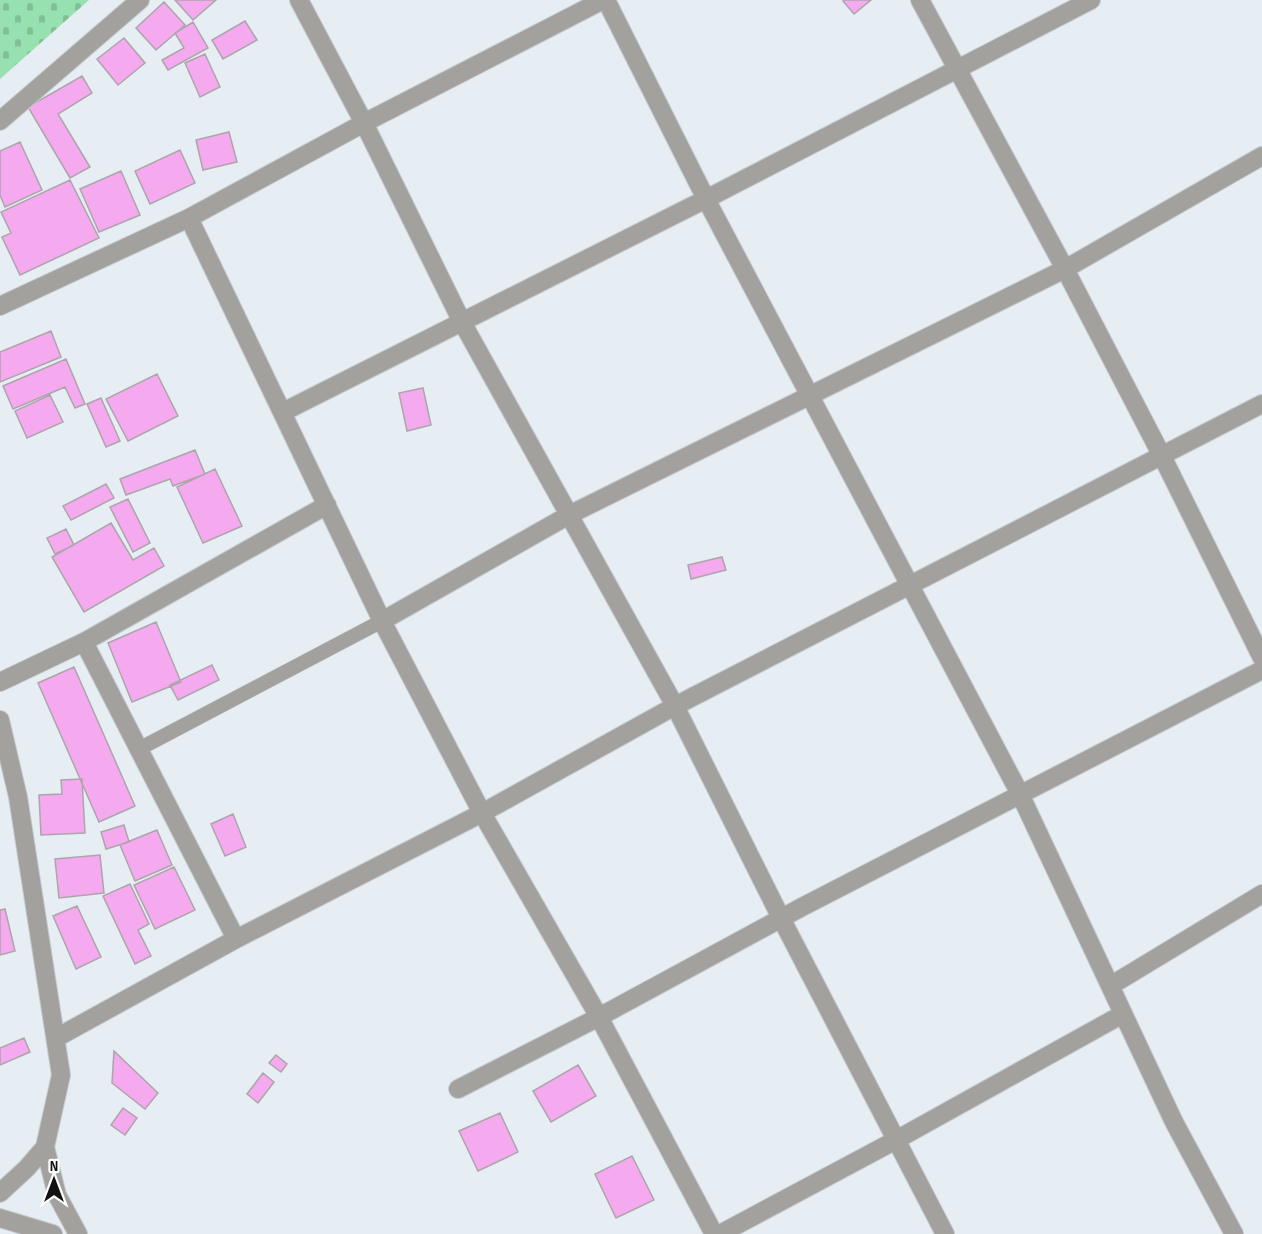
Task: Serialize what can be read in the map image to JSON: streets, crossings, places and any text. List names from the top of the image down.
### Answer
{
  "north": "top"
}
